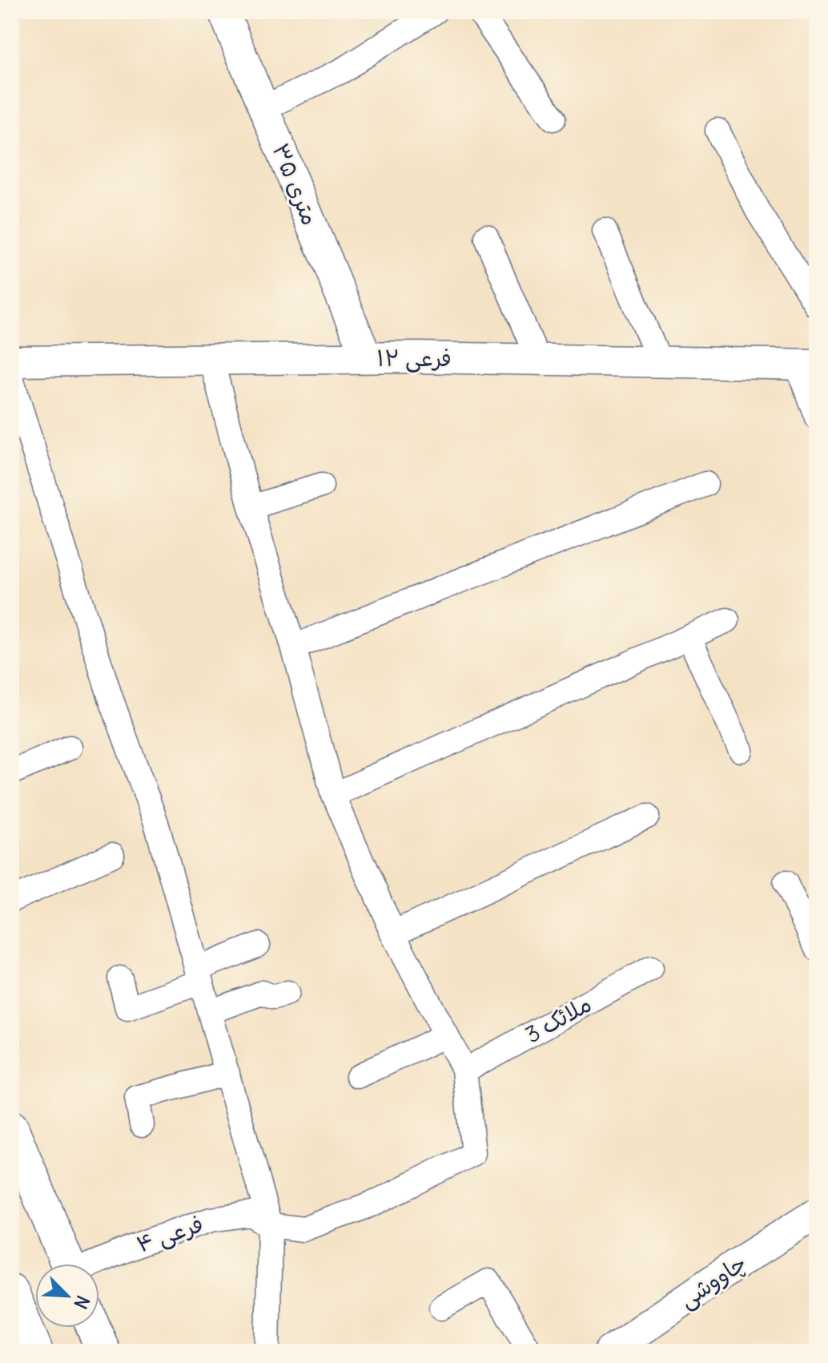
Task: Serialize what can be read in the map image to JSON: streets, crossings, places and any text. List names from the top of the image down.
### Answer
{
  "streets": {
    "street": [
      "۳۵ متری",
      "فرعی ۱۲",
      "ملائک 3",
      "فرعی ۴",
      "چاووشی"
    ]
  },
  "crossings": [
    ["۳۵ متری", "فرعی ۱۲"],
    ["ملائک 3", "فرعی ۴"]
  ],
  "north": "bottom right"
}
